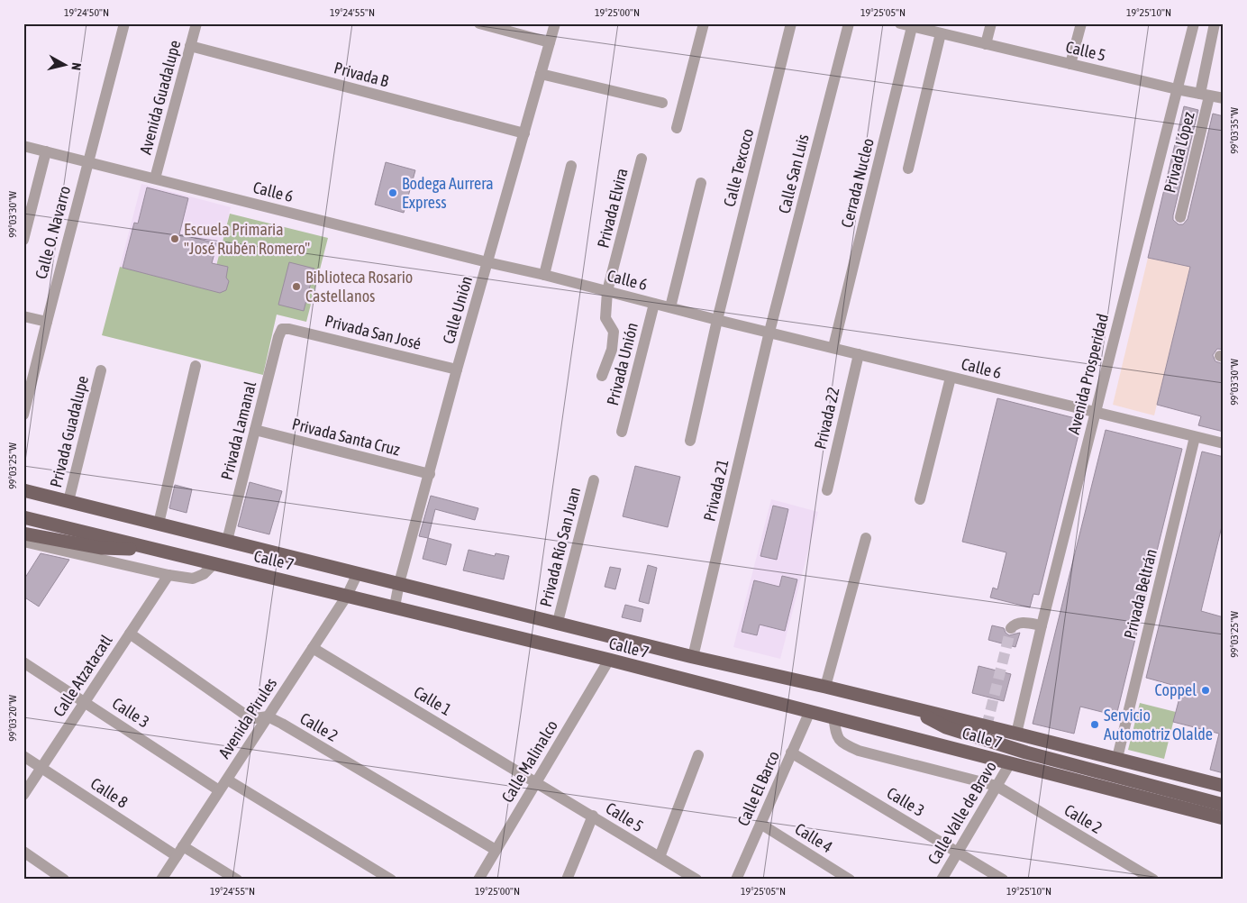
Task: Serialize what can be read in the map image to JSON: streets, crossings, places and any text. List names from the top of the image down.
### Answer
{
  "streets": {
    "main road": ["Calle 7"],
    "street": [
      "Calle 5",
      "Privada B",
      "Avenida Guadalupe",
      "Privada López",
      "Calle Texcoco",
      "Calle San Luis",
      "Cerrada Nucleo",
      "Calle 6",
      "Privada Elvira",
      "Calle O. Navarro",
      "Calle Unión",
      "Privada San José",
      "Privada Unión",
      "Avenida Prosperidad",
      "Privada 22",
      "Privada Lamanal",
      "Privada Guadalupe",
      "Privada Santa Cruz",
      "Privada 21",
      "Privada Río San Juan",
      "Privada Beltrán",
      "Calle Atzatacatl",
      "Calle 1",
      "Calle 3",
      "Avenida Pirules",
      "Calle 2",
      "Calle Malinalco",
      "Calle El Barco",
      "Calle 8",
      "Calle Valle de Bravo",
      "Calle 4"
    ]
  },
  "crossings": [
    ["Calle 5", "Privada López"],
    ["Calle 5", "Cerrada Nucleo"],
    ["Calle 5", "Avenida Prosperidad"],
    ["Calle 5", "Calle 1"],
    ["Calle 5", "Calle Malinalco"],
    ["Privada B", "Avenida Guadalupe"],
    ["Privada B", "Calle Unión"],
    ["Avenida Guadalupe", "Calle 6"],
    ["Calle Texcoco", "Calle 6"],
    ["Calle San Luis", "Calle 6"],
    ["Calle San Luis", "Privada 21"],
    ["Cerrada Nucleo", "Calle 6"],
    ["Calle 6", "Privada Elvira"],
    ["Calle 6", "Calle O. Navarro"],
    ["Calle 6", "Calle Unión"],
    ["Calle 6", "Privada Unión"],
    ["Calle 6", "Avenida Prosperidad"],
    ["Calle 6", "Privada 22"],
    ["Calle 6", "Privada 21"],
    ["Calle 6", "Privada Beltrán"],
    ["Calle Unión", "Privada San José"],
    ["Calle Unión", "Privada Santa Cruz"],
    ["Calle Unión", "Calle 7"],
    ["Privada San José", "Privada Lamanal"],
    ["Avenida Prosperidad", "Calle 7"],
    ["Privada Lamanal", "Privada Santa Cruz"],
    ["Privada Lamanal", "Calle 7"],
    ["Privada Guadalupe", "Calle 7"],
    ["Privada 21", "Calle 7"],
    ["Privada Río San Juan", "Calle 7"],
    ["Calle 7", "Privada Beltrán"],
    ["Calle 7", "Avenida Pirules"],
    ["Calle 7", "Calle 2"],
    ["Calle 7", "Calle Malinalco"],
    ["Calle 7", "Calle El Barco"],
    ["Calle 7", "Calle Valle de Bravo"],
    ["Calle Atzatacatl", "Calle 3"],
    ["Calle Atzatacatl", "Calle 2"],
    ["Calle Atzatacatl", "Calle 8"],
    ["Calle 1", "Avenida Pirules"],
    ["Calle 1", "Calle Malinalco"],
    ["Calle 3", "Avenida Pirules"],
    ["Calle 3", "Calle El Barco"],
    ["Calle 3", "Calle Valle de Bravo"],
    ["Avenida Pirules", "Calle 2"],
    ["Avenida Pirules", "Calle 8"],
    ["Calle 2", "Calle Malinalco"],
    ["Calle 2", "Calle Valle de Bravo"],
    ["Calle El Barco", "Calle 4"]
  ],
  "places": [
    "Bodega Aurrera Express",
    "Escuela Primaria \"José Rubén Romero\"",
    "Biblioteca Rosario Castellanos",
    "Coppel",
    "Servicio Automotriz Olalde"
  ],
  "north": "right",
  "coordinates": [
    "19°24'50\"N",
    "19°24'55\"N",
    "19°25'00\"N",
    "19°25'05\"N",
    "19°25'10\"N",
    "99°03'35\"W",
    "99°03'30\"W",
    "99°03'25\"W",
    "99°03'20\"W"
  ]
}
